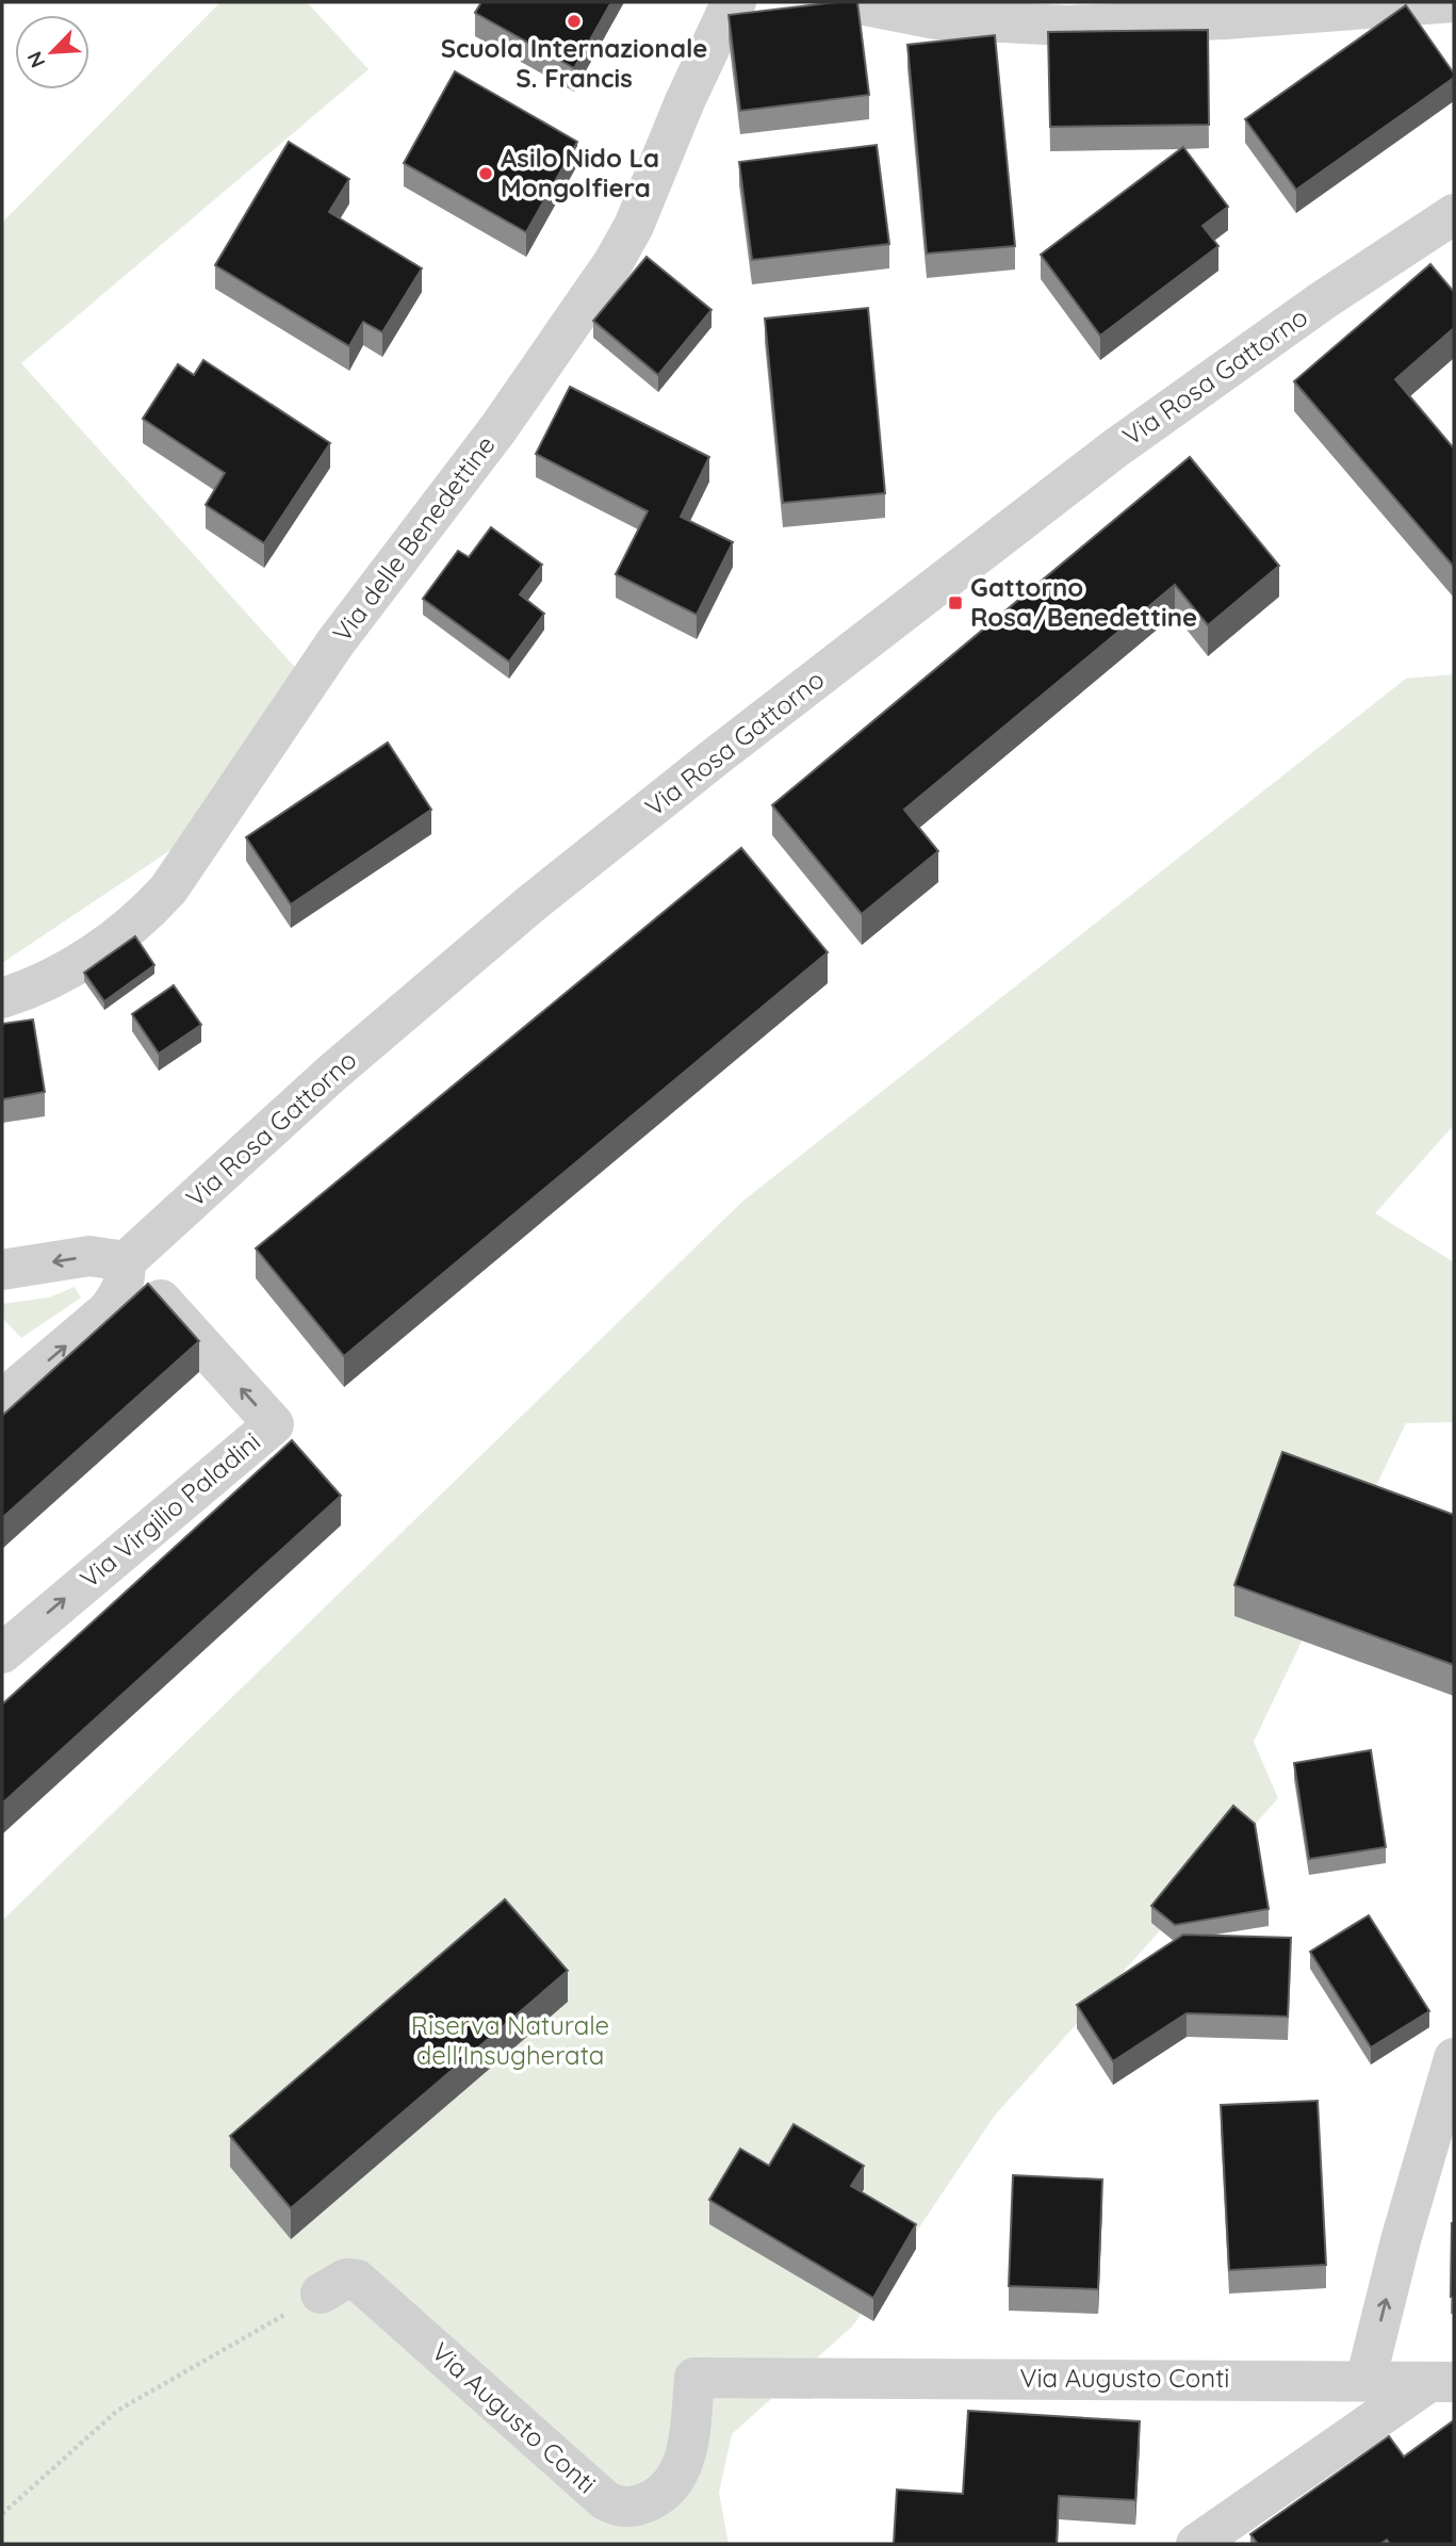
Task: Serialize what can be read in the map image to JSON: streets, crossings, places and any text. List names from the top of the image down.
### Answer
{
  "streets": {
    "street": [
      "Via Rosa Gattorno",
      "Via delle Benedettine",
      "Via Virgilio Paladini",
      "Via Augusto Conti"
    ]
  },
  "crossings": [
    ["Via Rosa Gattorno", "Via Virgilio Paladini"]
  ],
  "parks": ["Riserva Naturale dell'Insugherata"],
  "places": {
    "other": ["Scuola Internazionale S. Francis", "Asilo Nido La Mongolfiera"],
    "transit": ["Gattorno Rosa/Benedettine"]
  },
  "north": "bottom left"
}
